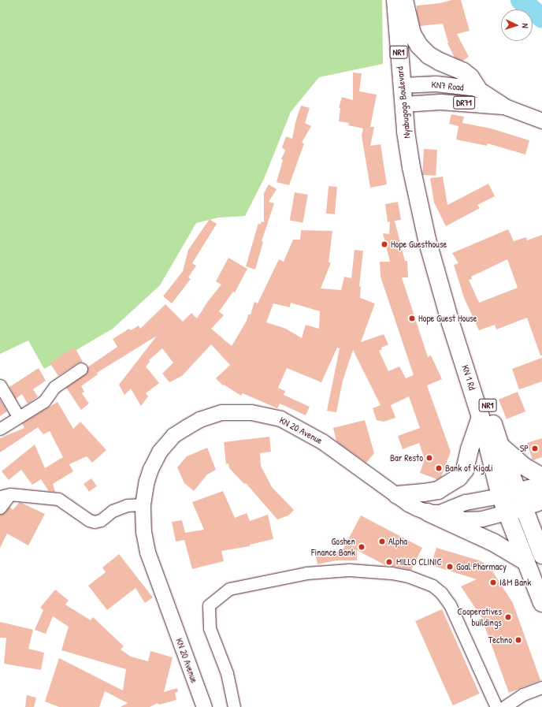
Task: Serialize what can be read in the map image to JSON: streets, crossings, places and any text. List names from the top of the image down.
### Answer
{
  "streets": {
    "highway": ["NR1", "Nyabugogo Boulevard", "KN 1 Rd"],
    "main road": ["KN7 Road", "DR71", "KN 20 Avenue"]
  },
  "crossings": [
    ["NR1", "KN7 Road"],
    ["NR1", "Nyabugogo Boulevard"],
    ["NR1", "KN 1 Rd"],
    ["KN7 Road", "Nyabugogo Boulevard"],
    ["KN 1 Rd", "KN 20 Avenue"]
  ],
  "places": [
    "Hope Guesthouse",
    "Hope Guest House",
    "SP",
    "Bar Resto",
    "Bank of Kigali",
    "Alpha",
    "Goshen Finance Bank",
    "MILLO CLINIC",
    "Goal Pharmacy",
    "I&M Bank",
    "Cooperatives buildings",
    "Techno"
  ],
  "north": "right"
}
